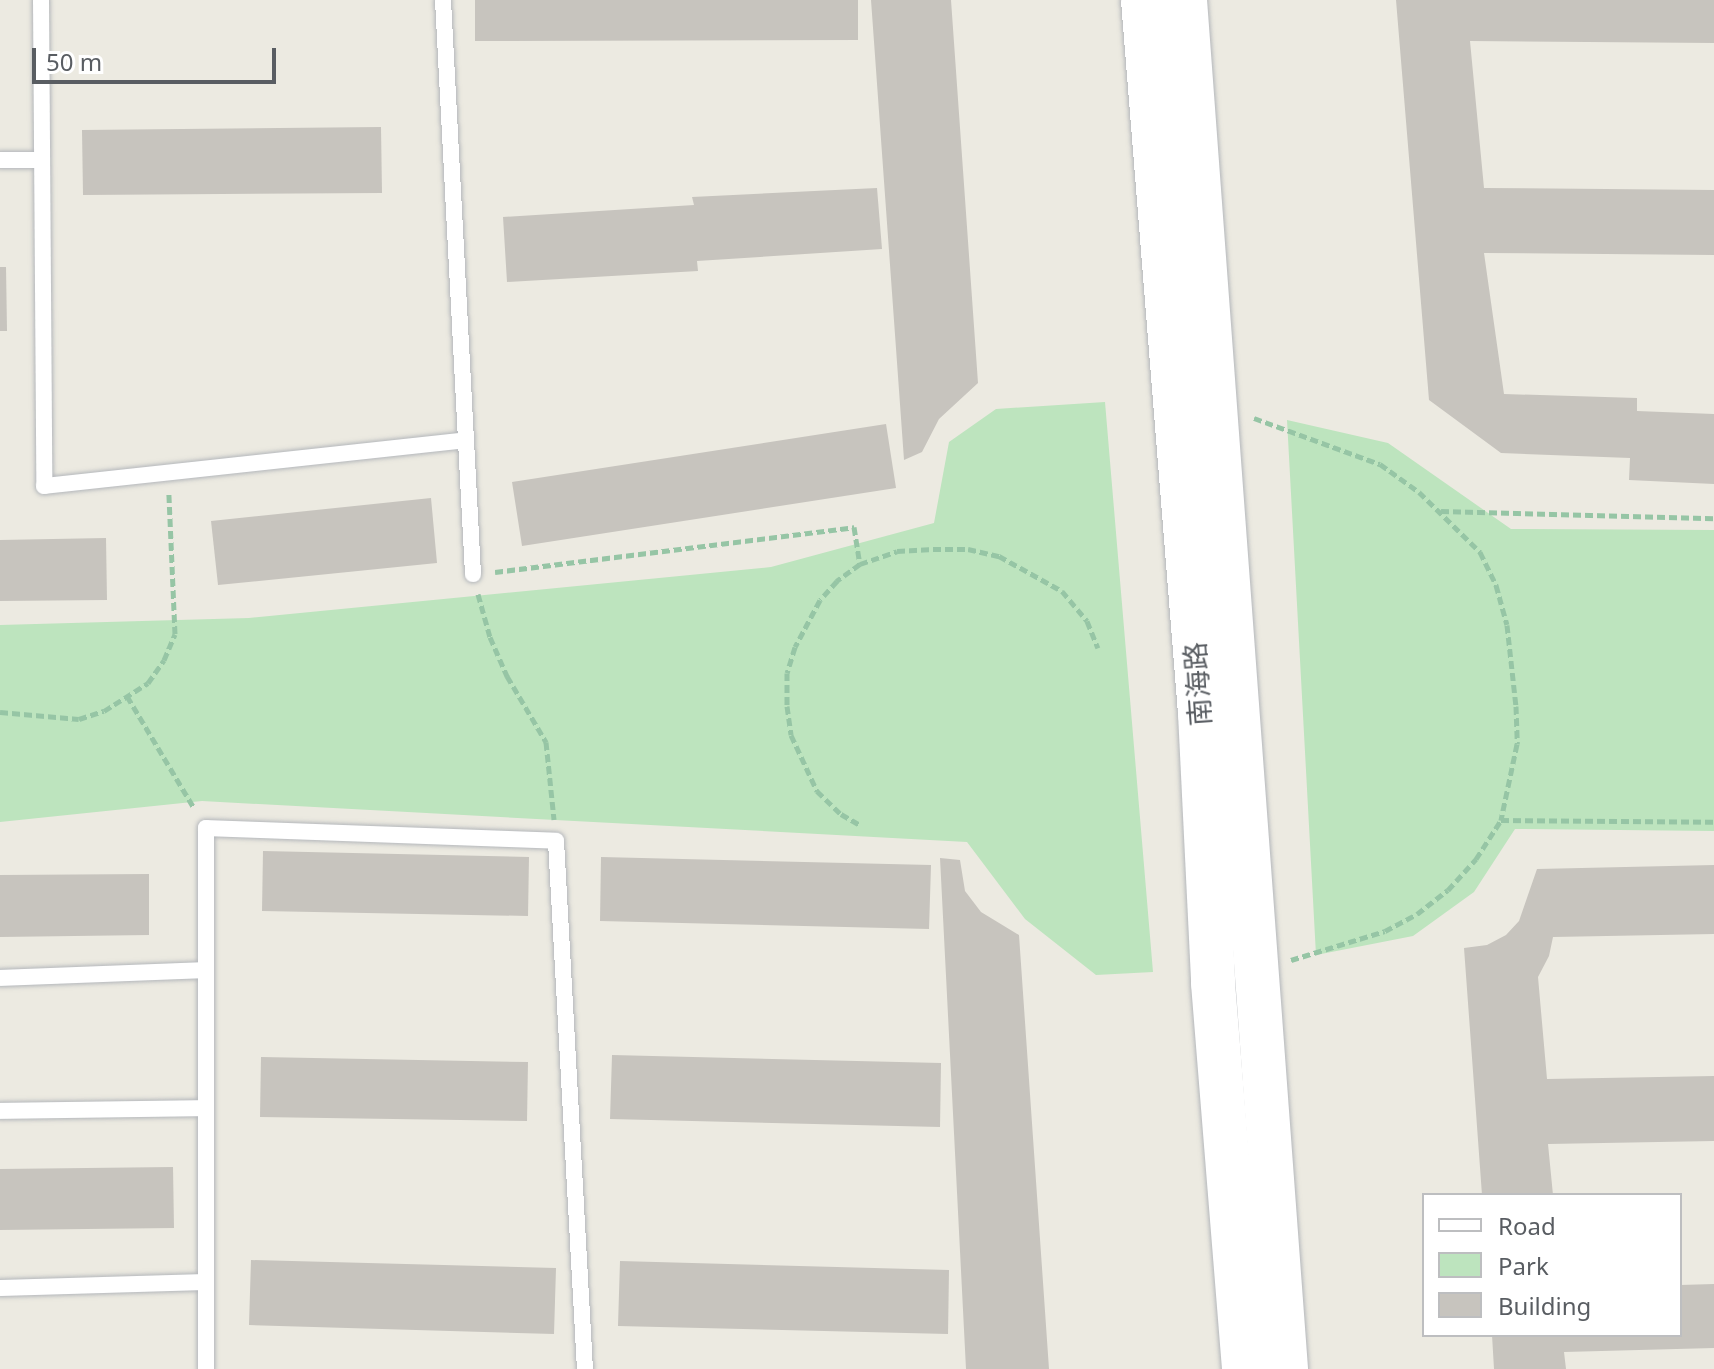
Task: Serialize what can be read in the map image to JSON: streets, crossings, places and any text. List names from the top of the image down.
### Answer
{
  "streets": {
    "main road": ["南海路"]
  },
  "legend": ["Road", "Park", "Building"],
  "scale_bar": "50 m"
}
